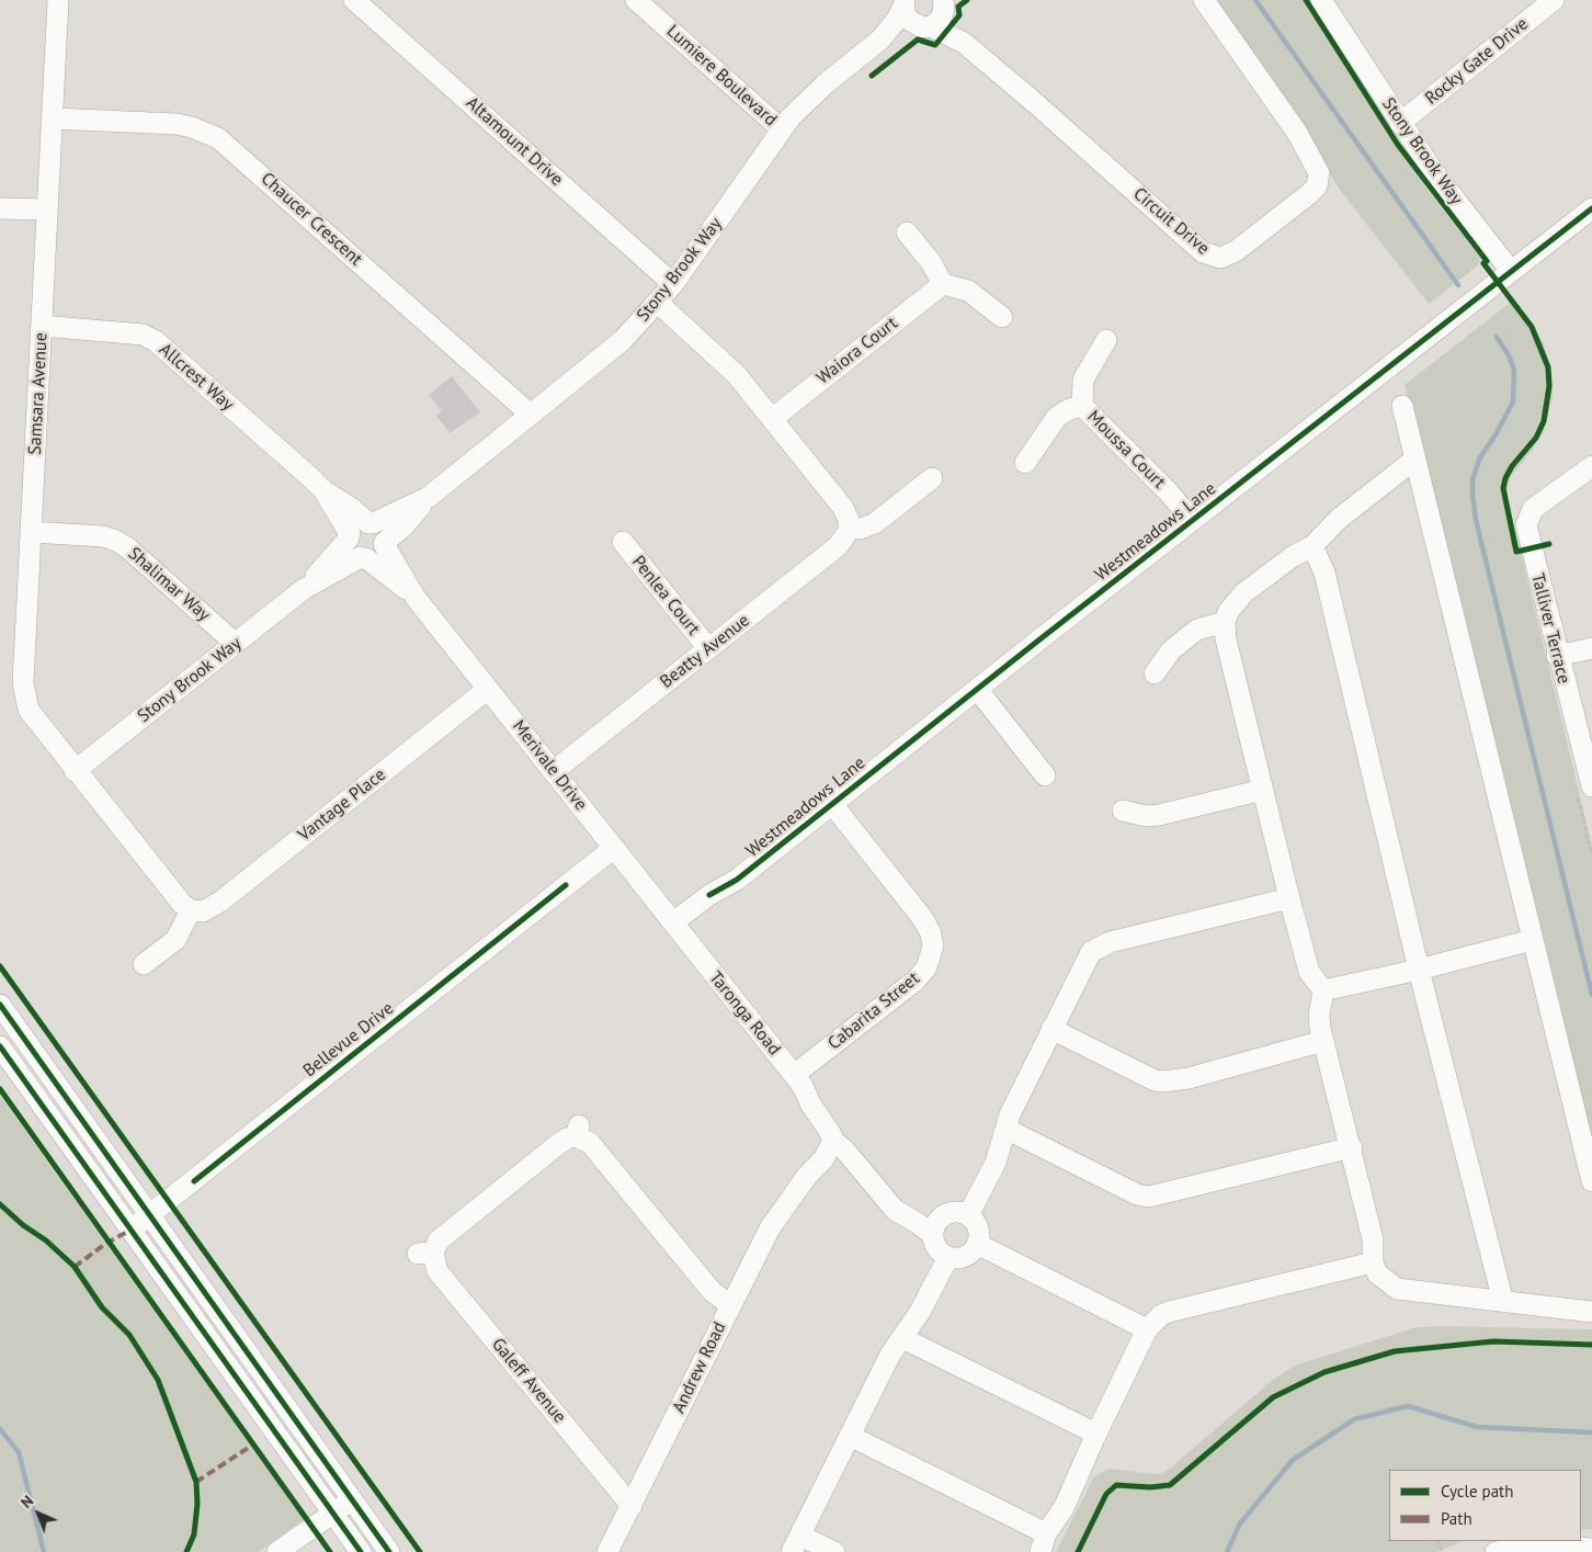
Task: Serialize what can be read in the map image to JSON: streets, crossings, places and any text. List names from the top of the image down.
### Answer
{
  "streets": {
    "street": [
      "Rocky Gate Drive",
      "Lumiere Boulevard",
      "Altamount Drive",
      "Stony Brook Way",
      "Chaucer Crescent",
      "Circuit Drive",
      "Waiora Court",
      "Allcrest Way",
      "Samsara Avenue",
      "Moussa Court",
      "Westmeadows Lane",
      "Shalimar Way",
      "Penlea Court",
      "Talliver Terrace",
      "Beatty Avenue",
      "Merivale Drive",
      "Vantage Place",
      "Cabarita Street",
      "Taronga Road",
      "Bellevue Drive",
      "Andrew Road",
      "Galeff Avenue"
    ]
  },
  "crossings": [
    ["Rocky Gate Drive", "Stony Brook Way"],
    ["Lumiere Boulevard", "Stony Brook Way"],
    ["Altamount Drive", "Stony Brook Way"],
    ["Stony Brook Way", "Chaucer Crescent"],
    ["Stony Brook Way", "Circuit Drive"],
    ["Stony Brook Way", "Allcrest Way"],
    ["Stony Brook Way", "Samsara Avenue"],
    ["Stony Brook Way", "Westmeadows Lane"],
    ["Stony Brook Way", "Shalimar Way"],
    ["Stony Brook Way", "Merivale Drive"],
    ["Chaucer Crescent", "Samsara Avenue"],
    ["Allcrest Way", "Samsara Avenue"],
    ["Allcrest Way", "Merivale Drive"],
    ["Samsara Avenue", "Shalimar Way"],
    ["Moussa Court", "Westmeadows Lane"],
    ["Westmeadows Lane", "Merivale Drive"],
    ["Westmeadows Lane", "Cabarita Street"],
    ["Westmeadows Lane", "Taronga Road"],
    ["Penlea Court", "Beatty Avenue"],
    ["Beatty Avenue", "Merivale Drive"],
    ["Merivale Drive", "Vantage Place"],
    ["Merivale Drive", "Taronga Road"],
    ["Merivale Drive", "Bellevue Drive"],
    ["Cabarita Street", "Taronga Road"],
    ["Taronga Road", "Andrew Road"],
    ["Andrew Road", "Galeff Avenue"]
  ],
  "legend": ["Cycle path", "Path"],
  "north": "top left"
}
